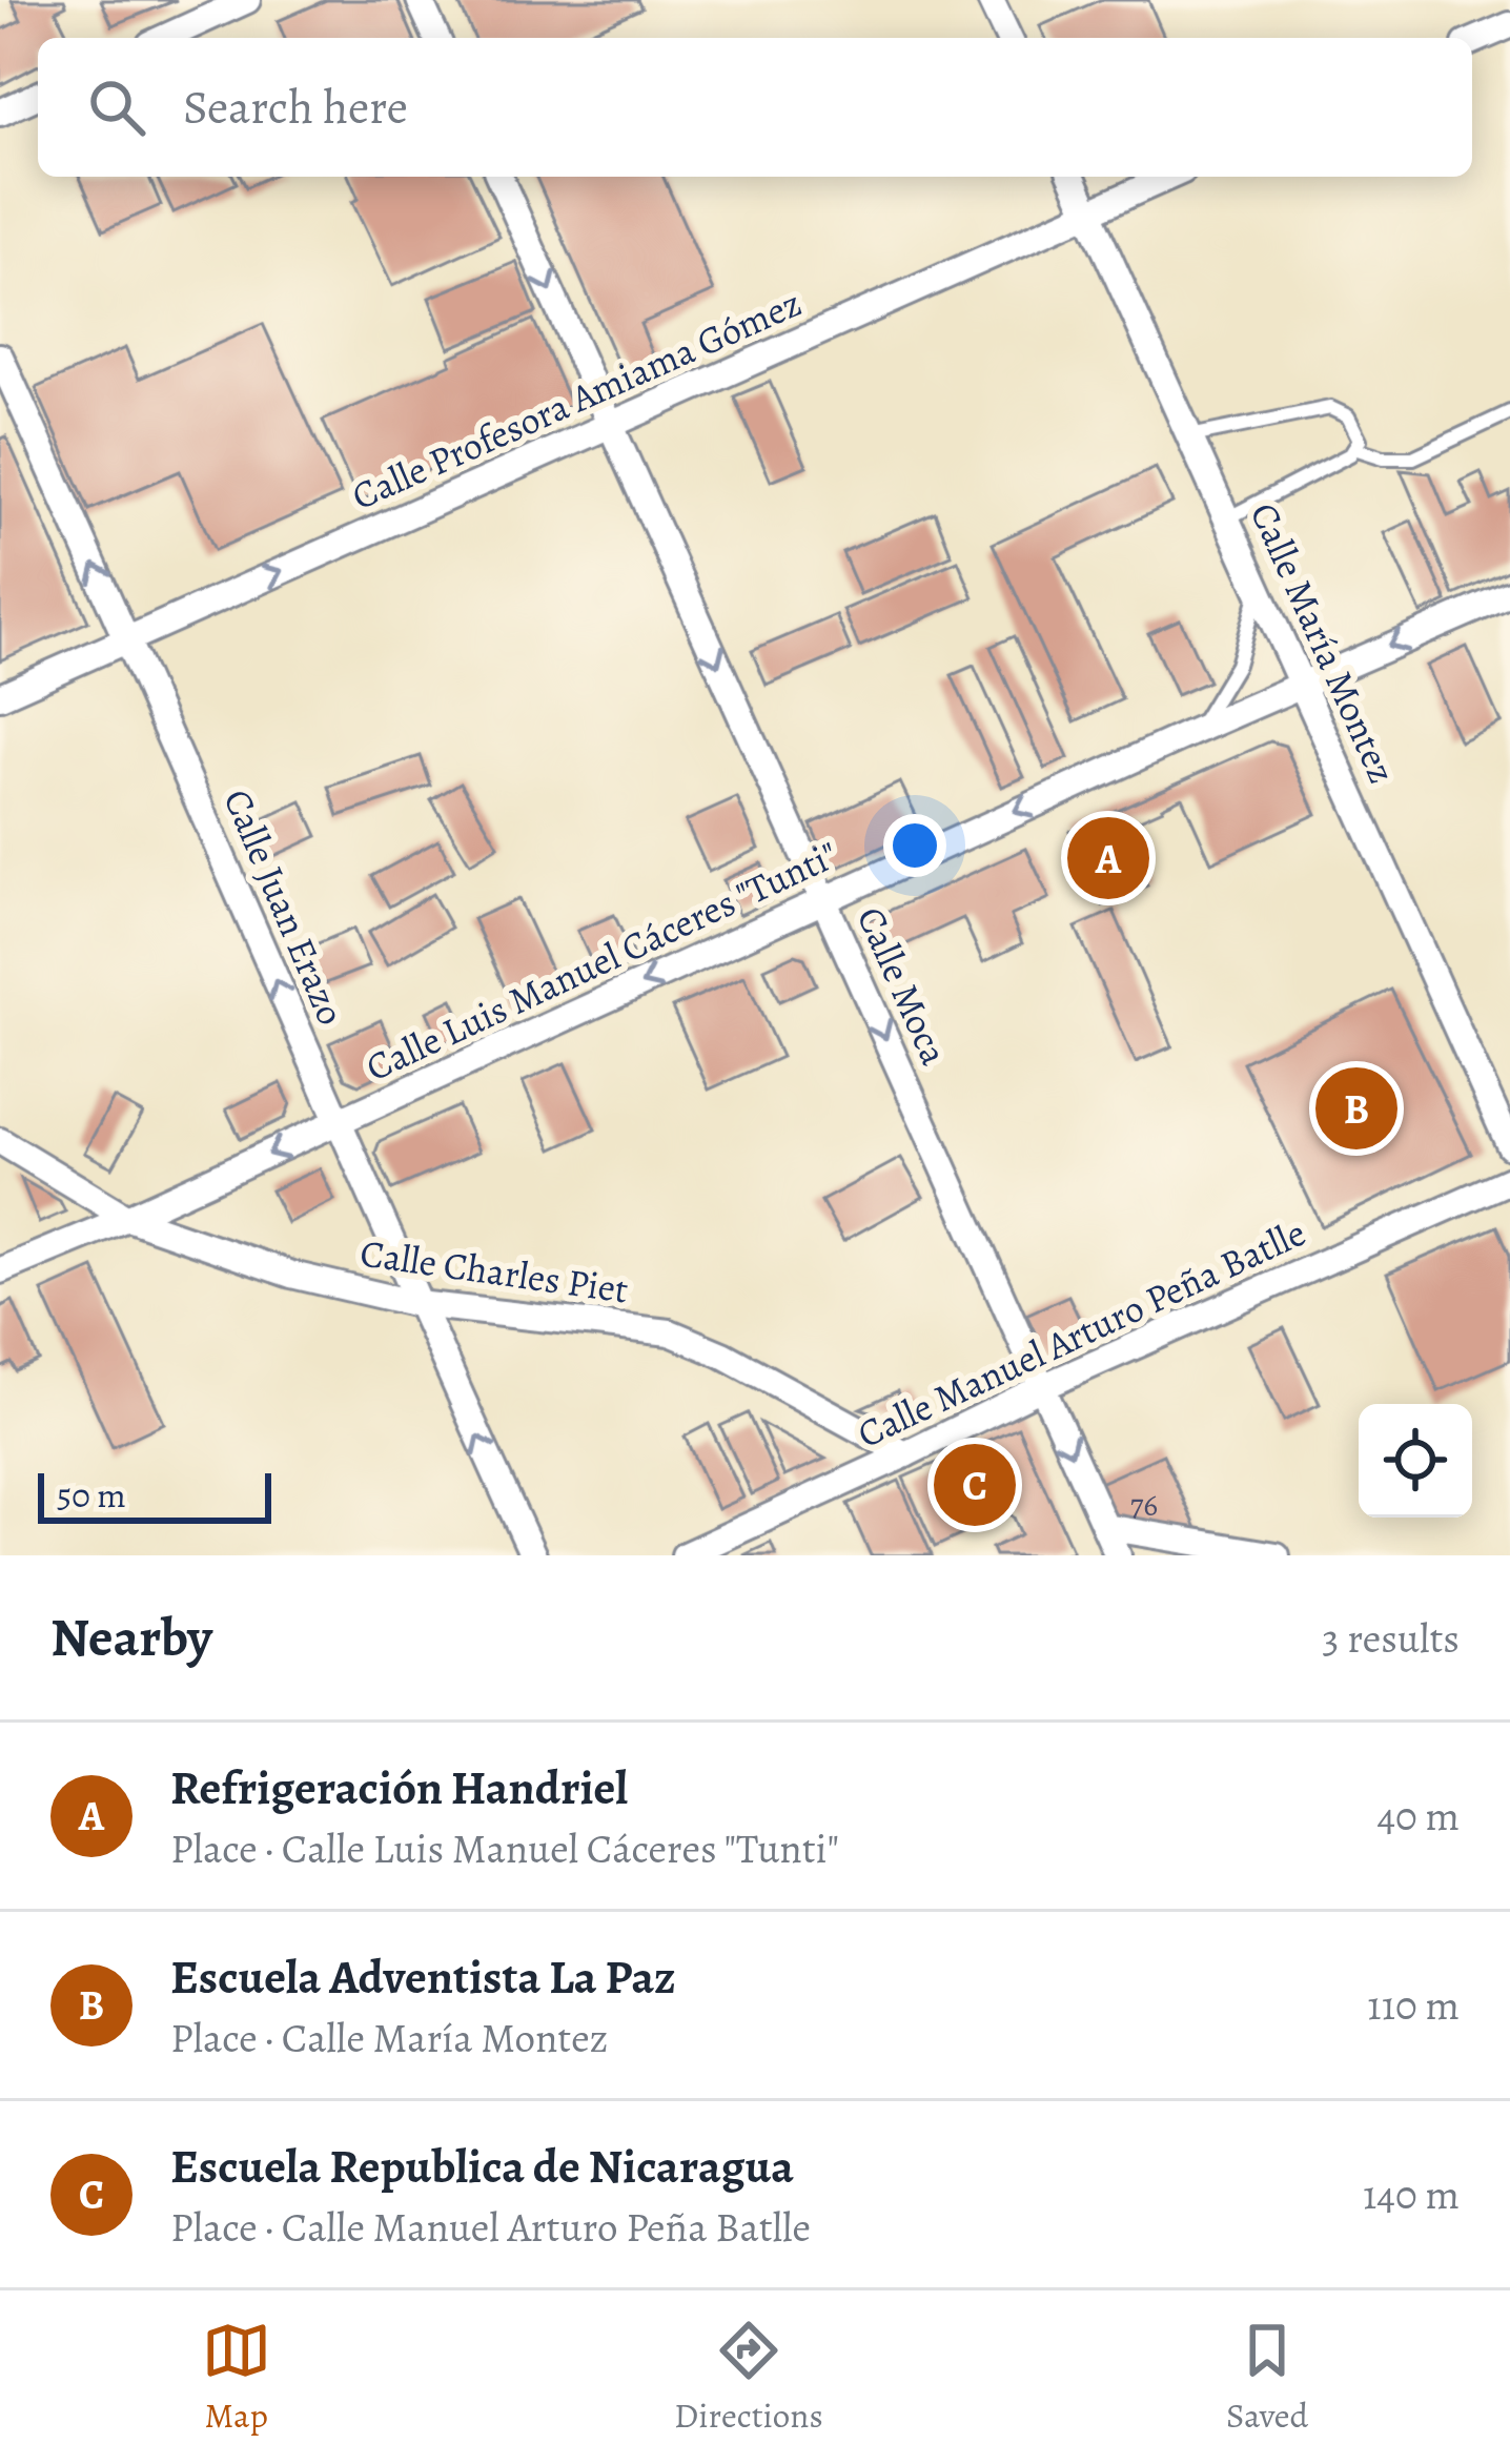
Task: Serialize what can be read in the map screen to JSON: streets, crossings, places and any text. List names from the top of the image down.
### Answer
{
  "streets": {
    "street": [
      "Calle Profesora Amiama Gómez",
      "Calle María Montez",
      "Calle Juan Erazo",
      "Calle Luis Manuel Cáceres \"Tunti\"",
      "Calle Moca",
      "Calle Charles Piet",
      "Calle Manuel Arturo Peña Batlle"
    ]
  },
  "crossings": [
    ["Calle Profesora Amiama Gómez", "Calle María Montez"],
    ["Calle Profesora Amiama Gómez", "Calle Juan Erazo"],
    ["Calle Profesora Amiama Gómez", "Calle Moca"],
    ["Calle María Montez", "Calle Luis Manuel Cáceres \"Tunti\""],
    ["Calle Juan Erazo", "Calle Luis Manuel Cáceres \"Tunti\""],
    ["Calle Juan Erazo", "Calle Charles Piet"],
    ["Calle Luis Manuel Cáceres \"Tunti\"", "Calle Moca"],
    ["Calle Luis Manuel Cáceres \"Tunti\"", "Calle Charles Piet"],
    ["Calle Moca", "Calle Manuel Arturo Peña Batlle"],
    ["Calle Charles Piet", "Calle Manuel Arturo Peña Batlle"]
  ],
  "one_way": [
    "Calle Profesora Amiama Gómez",
    "Calle Juan Erazo",
    "Calle Luis Manuel Cáceres \"Tunti\"",
    "Calle Moca"
  ],
  "house_numbers": ["76"],
  "scale_bar": "50 m",
  "page": {
    "search": "Search here",
    "pins": ["A", "B", "C"],
    "scale": "50 m",
    "heading": ["Nearby", "3 results"],
    "list": [
      {
        "mark": "A",
        "name": "Refrigeración Handriel",
        "note": "Place · Calle Luis Manuel Cáceres \"Tunti\"",
        "value": "40 m"
      },
      {
        "mark": "B",
        "name": "Escuela Adventista La Paz",
        "note": "Place · Calle María Montez",
        "value": "110 m"
      },
      {
        "mark": "C",
        "name": "Escuela Republica de Nicaragua",
        "note": "Place · Calle Manuel Arturo Peña Batlle",
        "value": "140 m"
      }
    ],
    "nav": ["Map", "Directions", "Saved"]
  }
}
